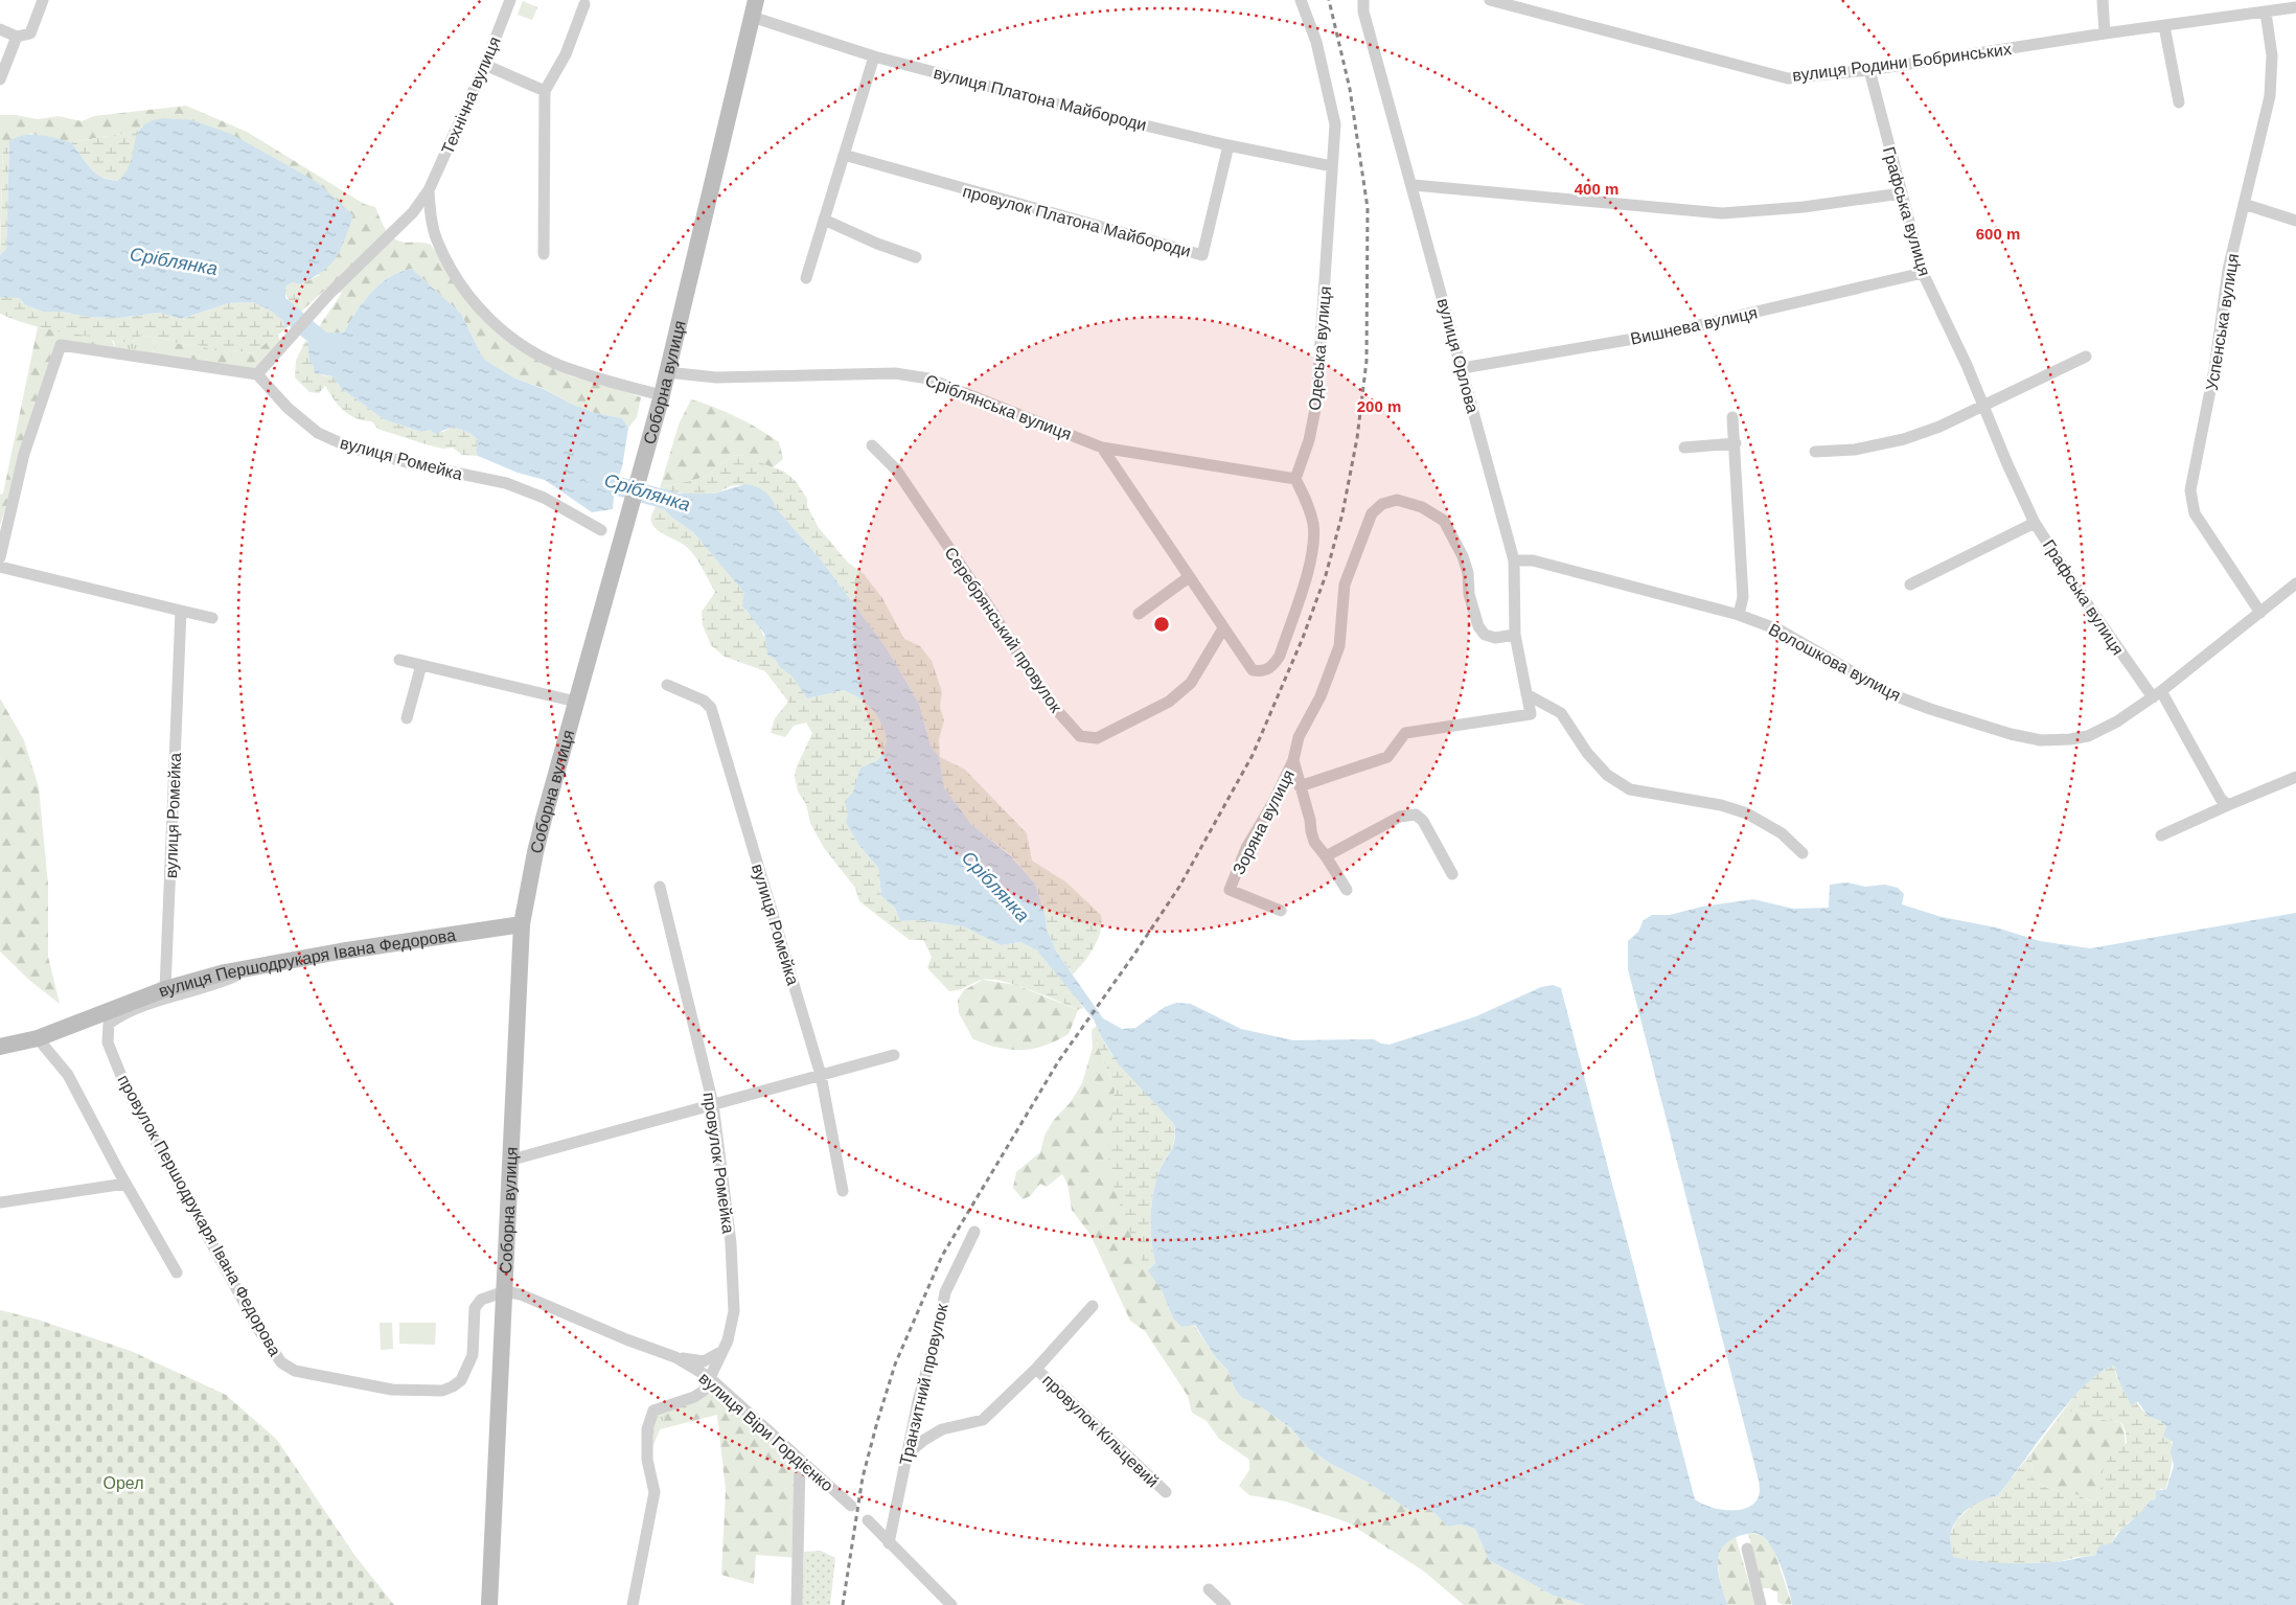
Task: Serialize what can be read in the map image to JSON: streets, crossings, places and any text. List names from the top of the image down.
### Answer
{
  "streets": {
    "main road": ["Соборна вулиця", "вулиця Першодрукаря Івана Федорова"],
    "street": [
      "вулиця Родини Бобринських",
      "Технічна вулиця",
      "вулиця Платона Майбороди",
      "Графська вулиця",
      "провулок Платона Майбороди",
      "Успенська вулиця",
      "Вишнева вулиця",
      "Одеська вулиця",
      "вулиця Орлова",
      "Сріблянська вулиця",
      "вулиця Ромейка",
      "Серебрянський провулок",
      "Волошкова вулиця",
      "Зоряна вулиця",
      "провулок Ромейка",
      "провулок Першодрукаря Івана Федорова",
      "Транзитний провулок",
      "провулок Кільцевий",
      "вулиця Віри Гордієнко"
    ]
  },
  "crossings": [
    ["вулиця Родини Бобринських", "Графська вулиця"],
    ["вулиця Родини Бобринських", "Успенська вулиця"],
    ["Технічна вулиця", "вулиця Ромейка"],
    ["вулиця Платона Майбороди", "провулок Платона Майбороди"],
    ["вулиця Платона Майбороди", "Одеська вулиця"],
    ["вулиця Платона Майбороди", "Соборна вулиця"],
    ["Графська вулиця", "Вишнева вулиця"],
    ["Графська вулиця", "Волошкова вулиця"],
    ["Успенська вулиця", "Волошкова вулиця"],
    ["Вишнева вулиця", "вулиця Орлова"],
    ["Одеська вулиця", "Сріблянська вулиця"],
    ["вулиця Орлова", "Волошкова вулиця"],
    ["вулиця Орлова", "Зоряна вулиця"],
    ["Соборна вулиця", "Сріблянська вулиця"],
    ["Соборна вулиця", "вулиця Першодрукаря Івана Федорова"],
    ["Соборна вулиця", "провулок Першодрукаря Івана Федорова"],
    ["Соборна вулиця", "вулиця Віри Гордієнко"],
    ["вулиця Ромейка", "вулиця Першодрукаря Івана Федорова"],
    ["вулиця Першодрукаря Івана Федорова", "провулок Першодрукаря Івана Федорова"],
    ["провулок Ромейка", "вулиця Віри Гордієнко"],
    ["провулок Першодрукаря Івана Федорова", "вулиця Віри Гордієнко"],
    ["Транзитний провулок", "провулок Кільцевий"]
  ],
  "water": ["Сріблянка"],
  "parks": ["Орел"],
  "rings": ["400 m", "600 m", "200 m"]
}
